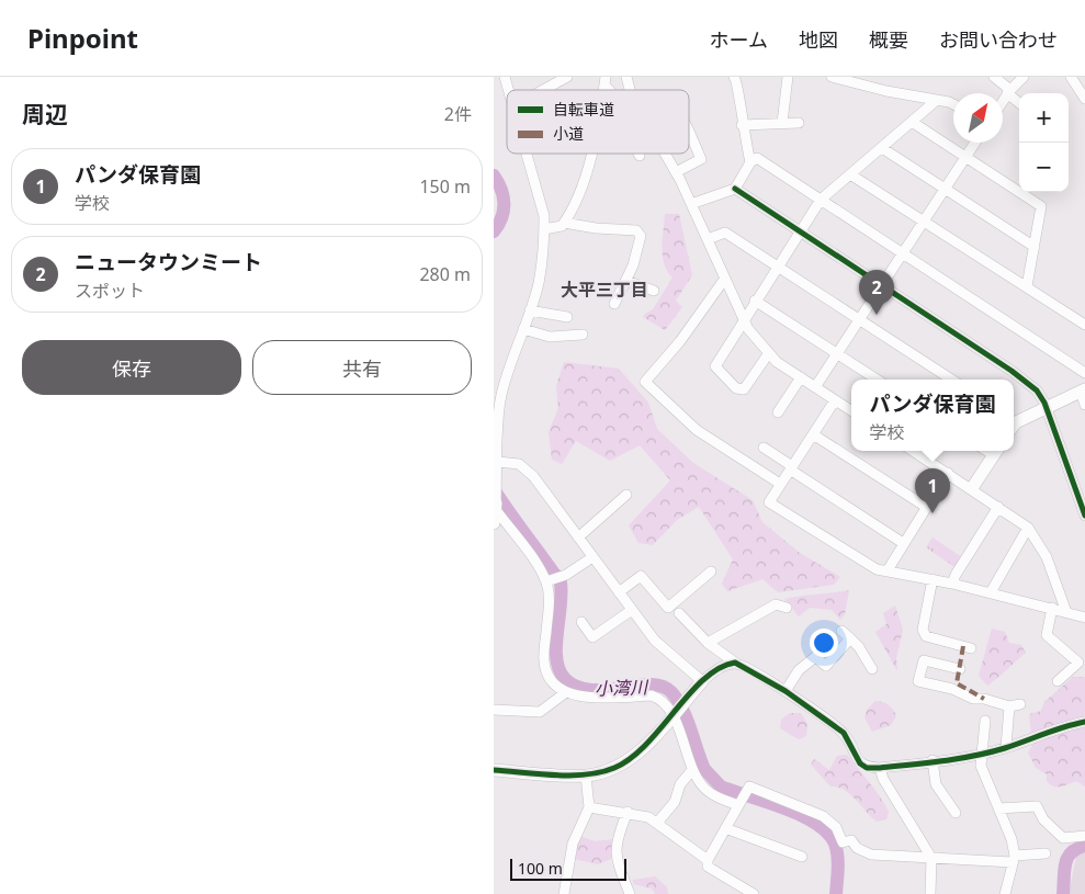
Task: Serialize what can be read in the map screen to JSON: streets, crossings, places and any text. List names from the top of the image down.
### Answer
{
  "districts": ["大平三丁目"],
  "water": ["小湾川"],
  "legend": ["自転車道", "小道"],
  "scale_bar": "100 m",
  "north": "top right",
  "page": {
    "header": "Pinpoint",
    "nav": [
      "ホーム",
      "地図",
      "概要",
      "お問い合わせ"
    ],
    "heading": ["周辺", "2件"],
    "map_buttons": ["+", "−"],
    "list": [
      {
        "mark": "1",
        "name": "パンダ保育園",
        "note": "学校",
        "value": "150 m"
      },
      {
        "mark": "2",
        "name": "ニュータウンミート",
        "note": "スポット",
        "value": "280 m"
      }
    ],
    "pins": ["2", "1"],
    "buttons": ["保存", "共有"],
    "popup": ["パンダ保育園", "学校"],
    "scale": "100 m"
  }
}
